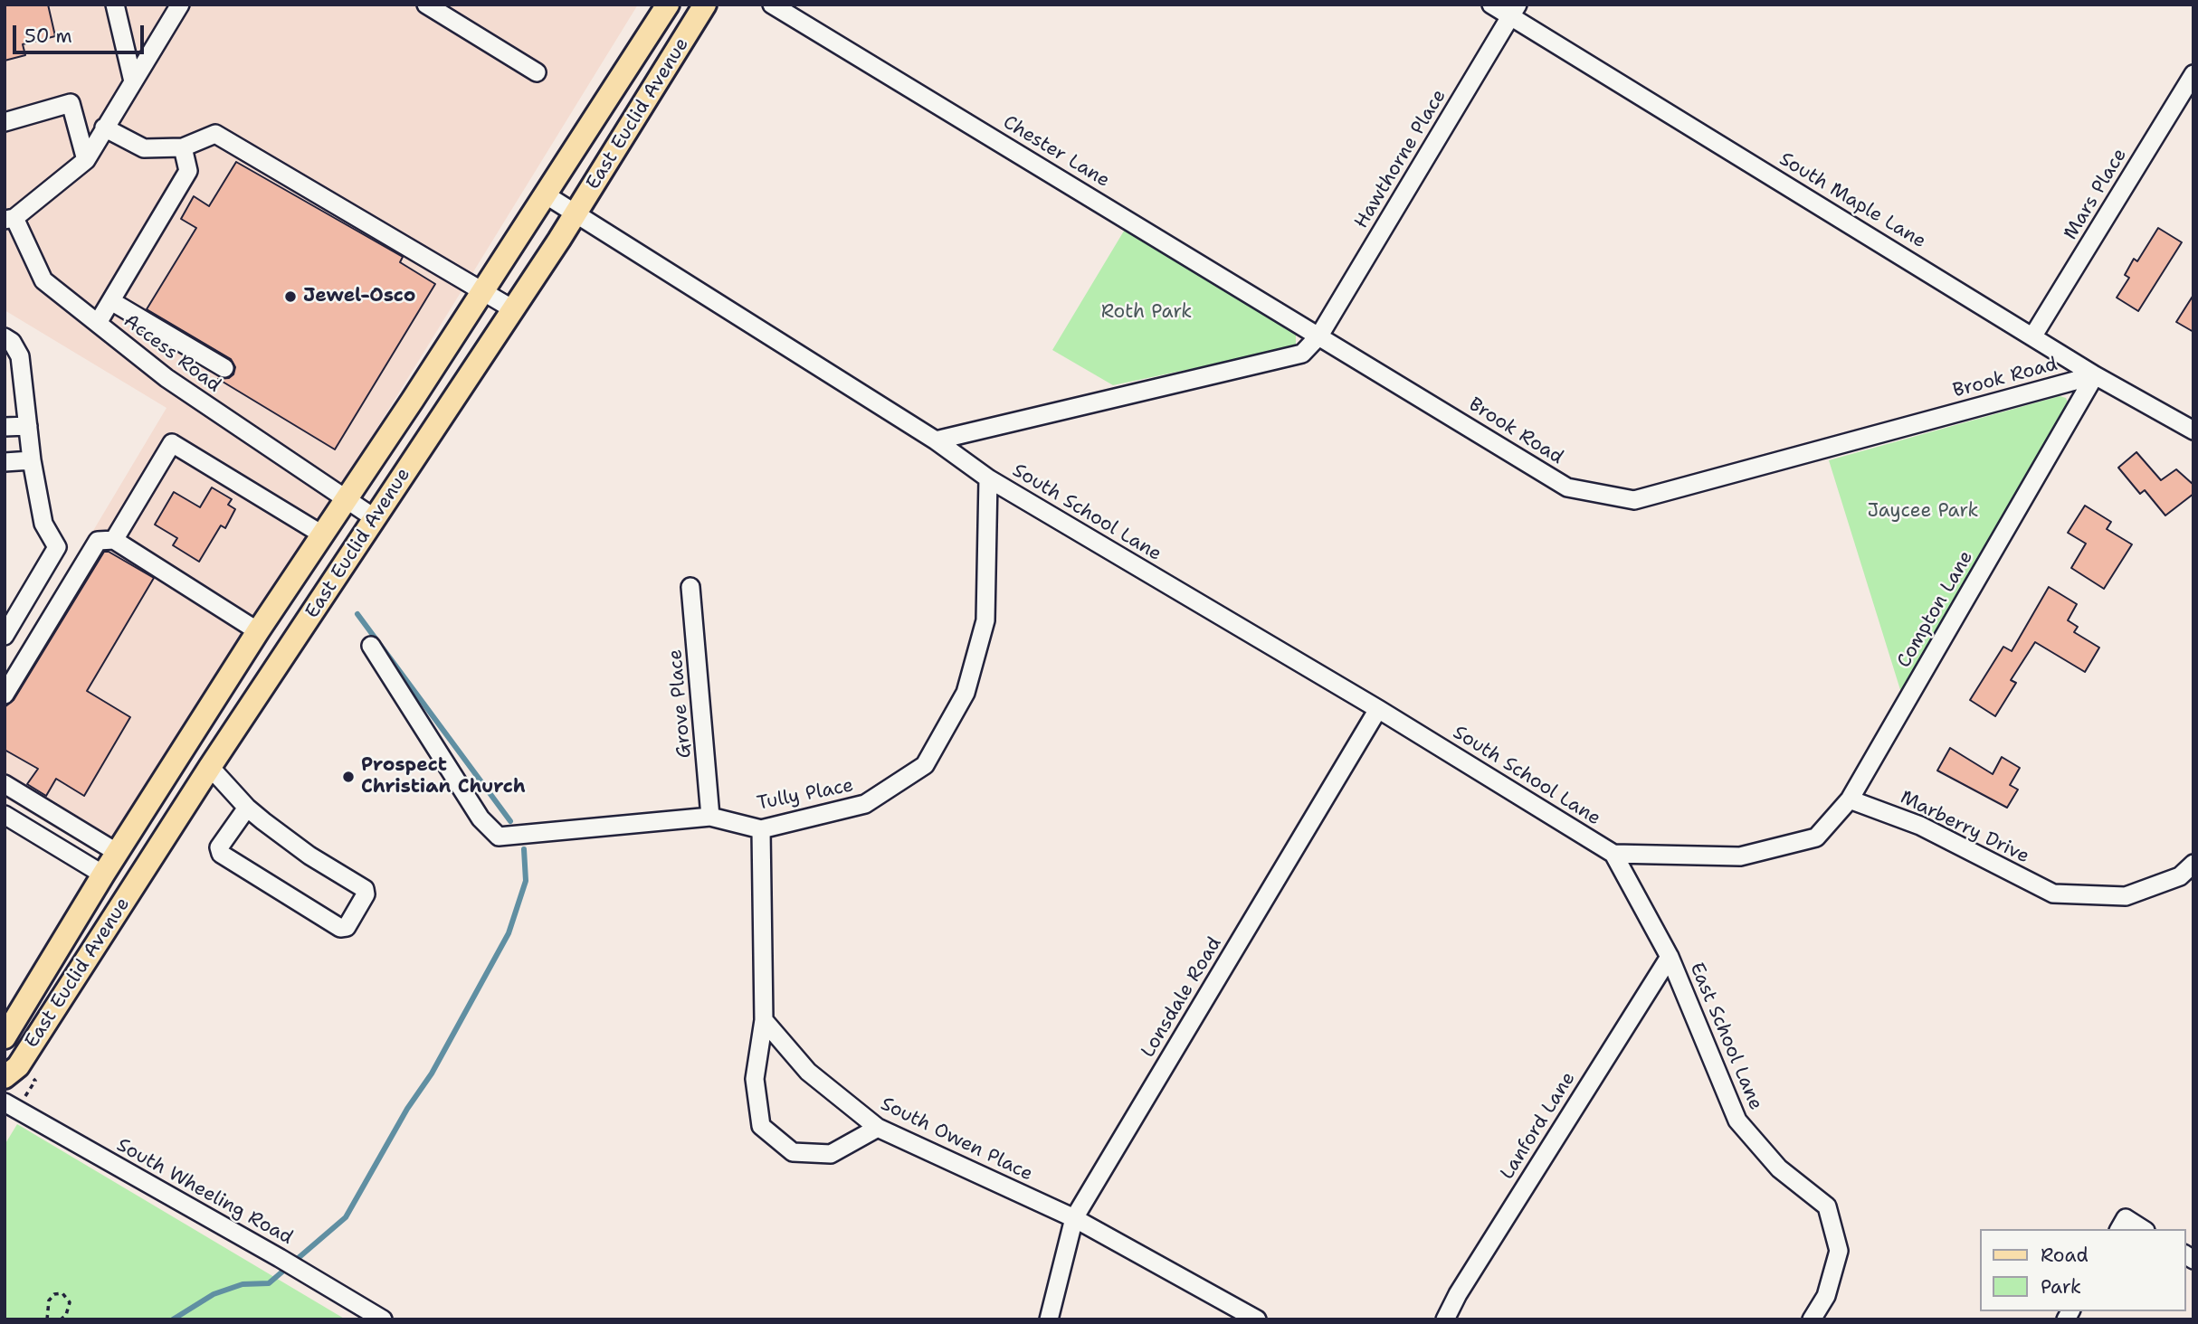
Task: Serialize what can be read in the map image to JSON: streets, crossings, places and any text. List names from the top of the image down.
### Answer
{
  "streets": {
    "main road": ["East Euclid Avenue"],
    "street": [
      "Chester Lane",
      "Hawthorne Place",
      "Mars Place",
      "South Maple Lane",
      "Access Road",
      "Brook Road",
      "South School Lane",
      "Compton Lane",
      "Grove Place",
      "Tully Place",
      "Marberry Drive",
      "Lonsdale Road",
      "East School Lane",
      "Lanford Lane",
      "South Owen Place",
      "South Wheeling Road"
    ]
  },
  "crossings": [
    ["East Euclid Avenue", "Access Road"],
    ["East Euclid Avenue", "South School Lane"],
    ["Chester Lane", "Hawthorne Place"],
    ["Chester Lane", "Brook Road"],
    ["Hawthorne Place", "South Maple Lane"],
    ["Hawthorne Place", "Brook Road"],
    ["Mars Place", "South Maple Lane"],
    ["South Maple Lane", "Brook Road"],
    ["South Maple Lane", "Compton Lane"],
    ["Brook Road", "Compton Lane"],
    ["South School Lane", "Tully Place"],
    ["South School Lane", "Lonsdale Road"],
    ["South School Lane", "East School Lane"],
    ["Compton Lane", "Marberry Drive"],
    ["Grove Place", "Tully Place"],
    ["Lonsdale Road", "South Owen Place"],
    ["East School Lane", "Lanford Lane"]
  ],
  "parks": ["Roth Park", "Jaycee Park"],
  "places": ["Jewel-Osco", "Prospect Christian Church"],
  "legend": ["Road", "Park"],
  "scale_bar": "50 m"
}
